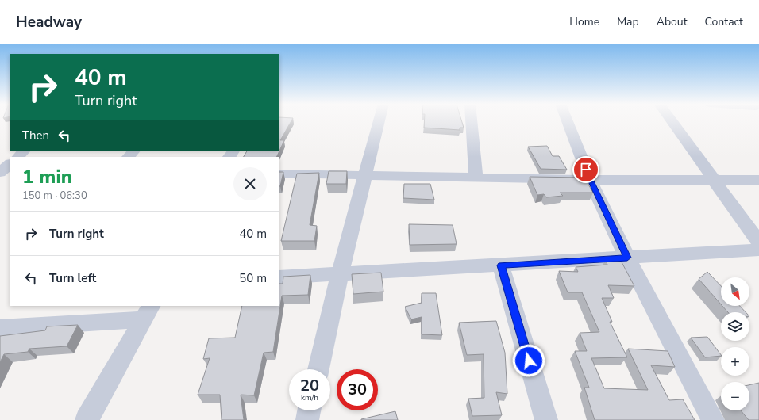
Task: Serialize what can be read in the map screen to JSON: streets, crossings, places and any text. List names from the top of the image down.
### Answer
{
  "north": "bottom right",
  "page": {
    "header": "Headway",
    "nav": [
      "Home",
      "Map",
      "About",
      "Contact"
    ],
    "turn": ["40 m", "Turn right"],
    "then": "Then",
    "heading": ["1 min", "150 m · 06:30"],
    "list": [
      {
        "name": "Turn right",
        "value": "40 m"
      },
      {
        "name": "Turn left",
        "value": "50 m"
      }
    ],
    "map_buttons": ["+", "−"],
    "speed": "20 km/h",
    "limit": "30"
  }
}
